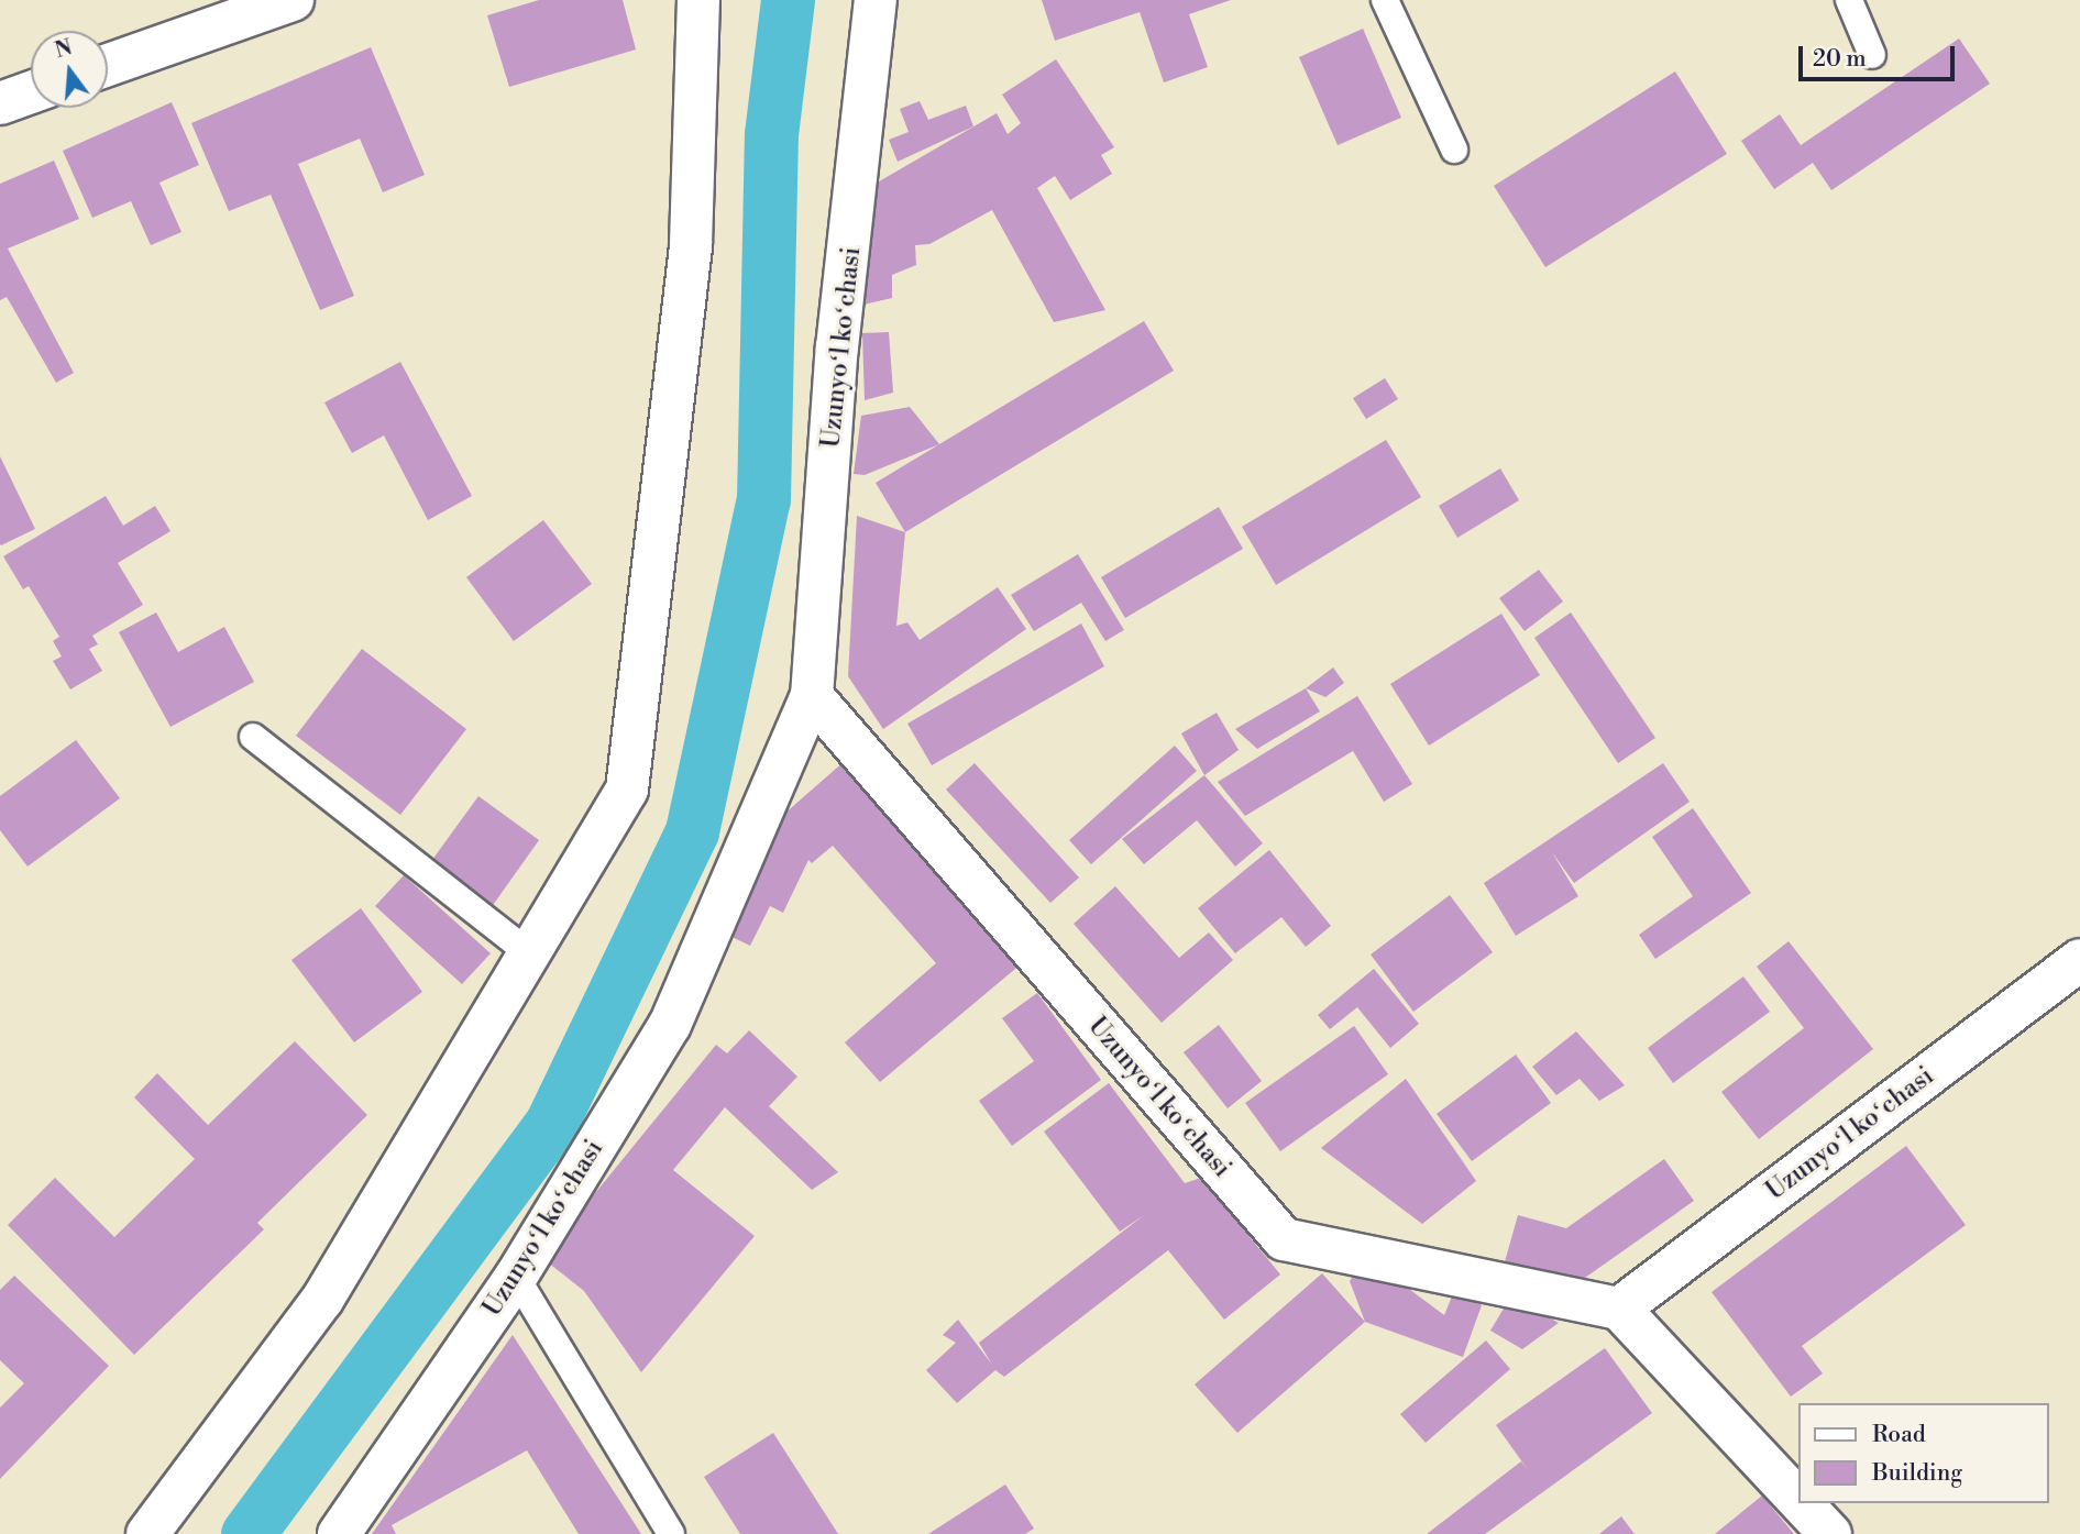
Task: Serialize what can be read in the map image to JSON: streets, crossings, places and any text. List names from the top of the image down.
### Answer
{
  "streets": {
    "street": ["Uzunyoʻl koʻchasi"]
  },
  "legend": ["Road", "Building"],
  "scale_bar": "20 m",
  "north": "top"
}
